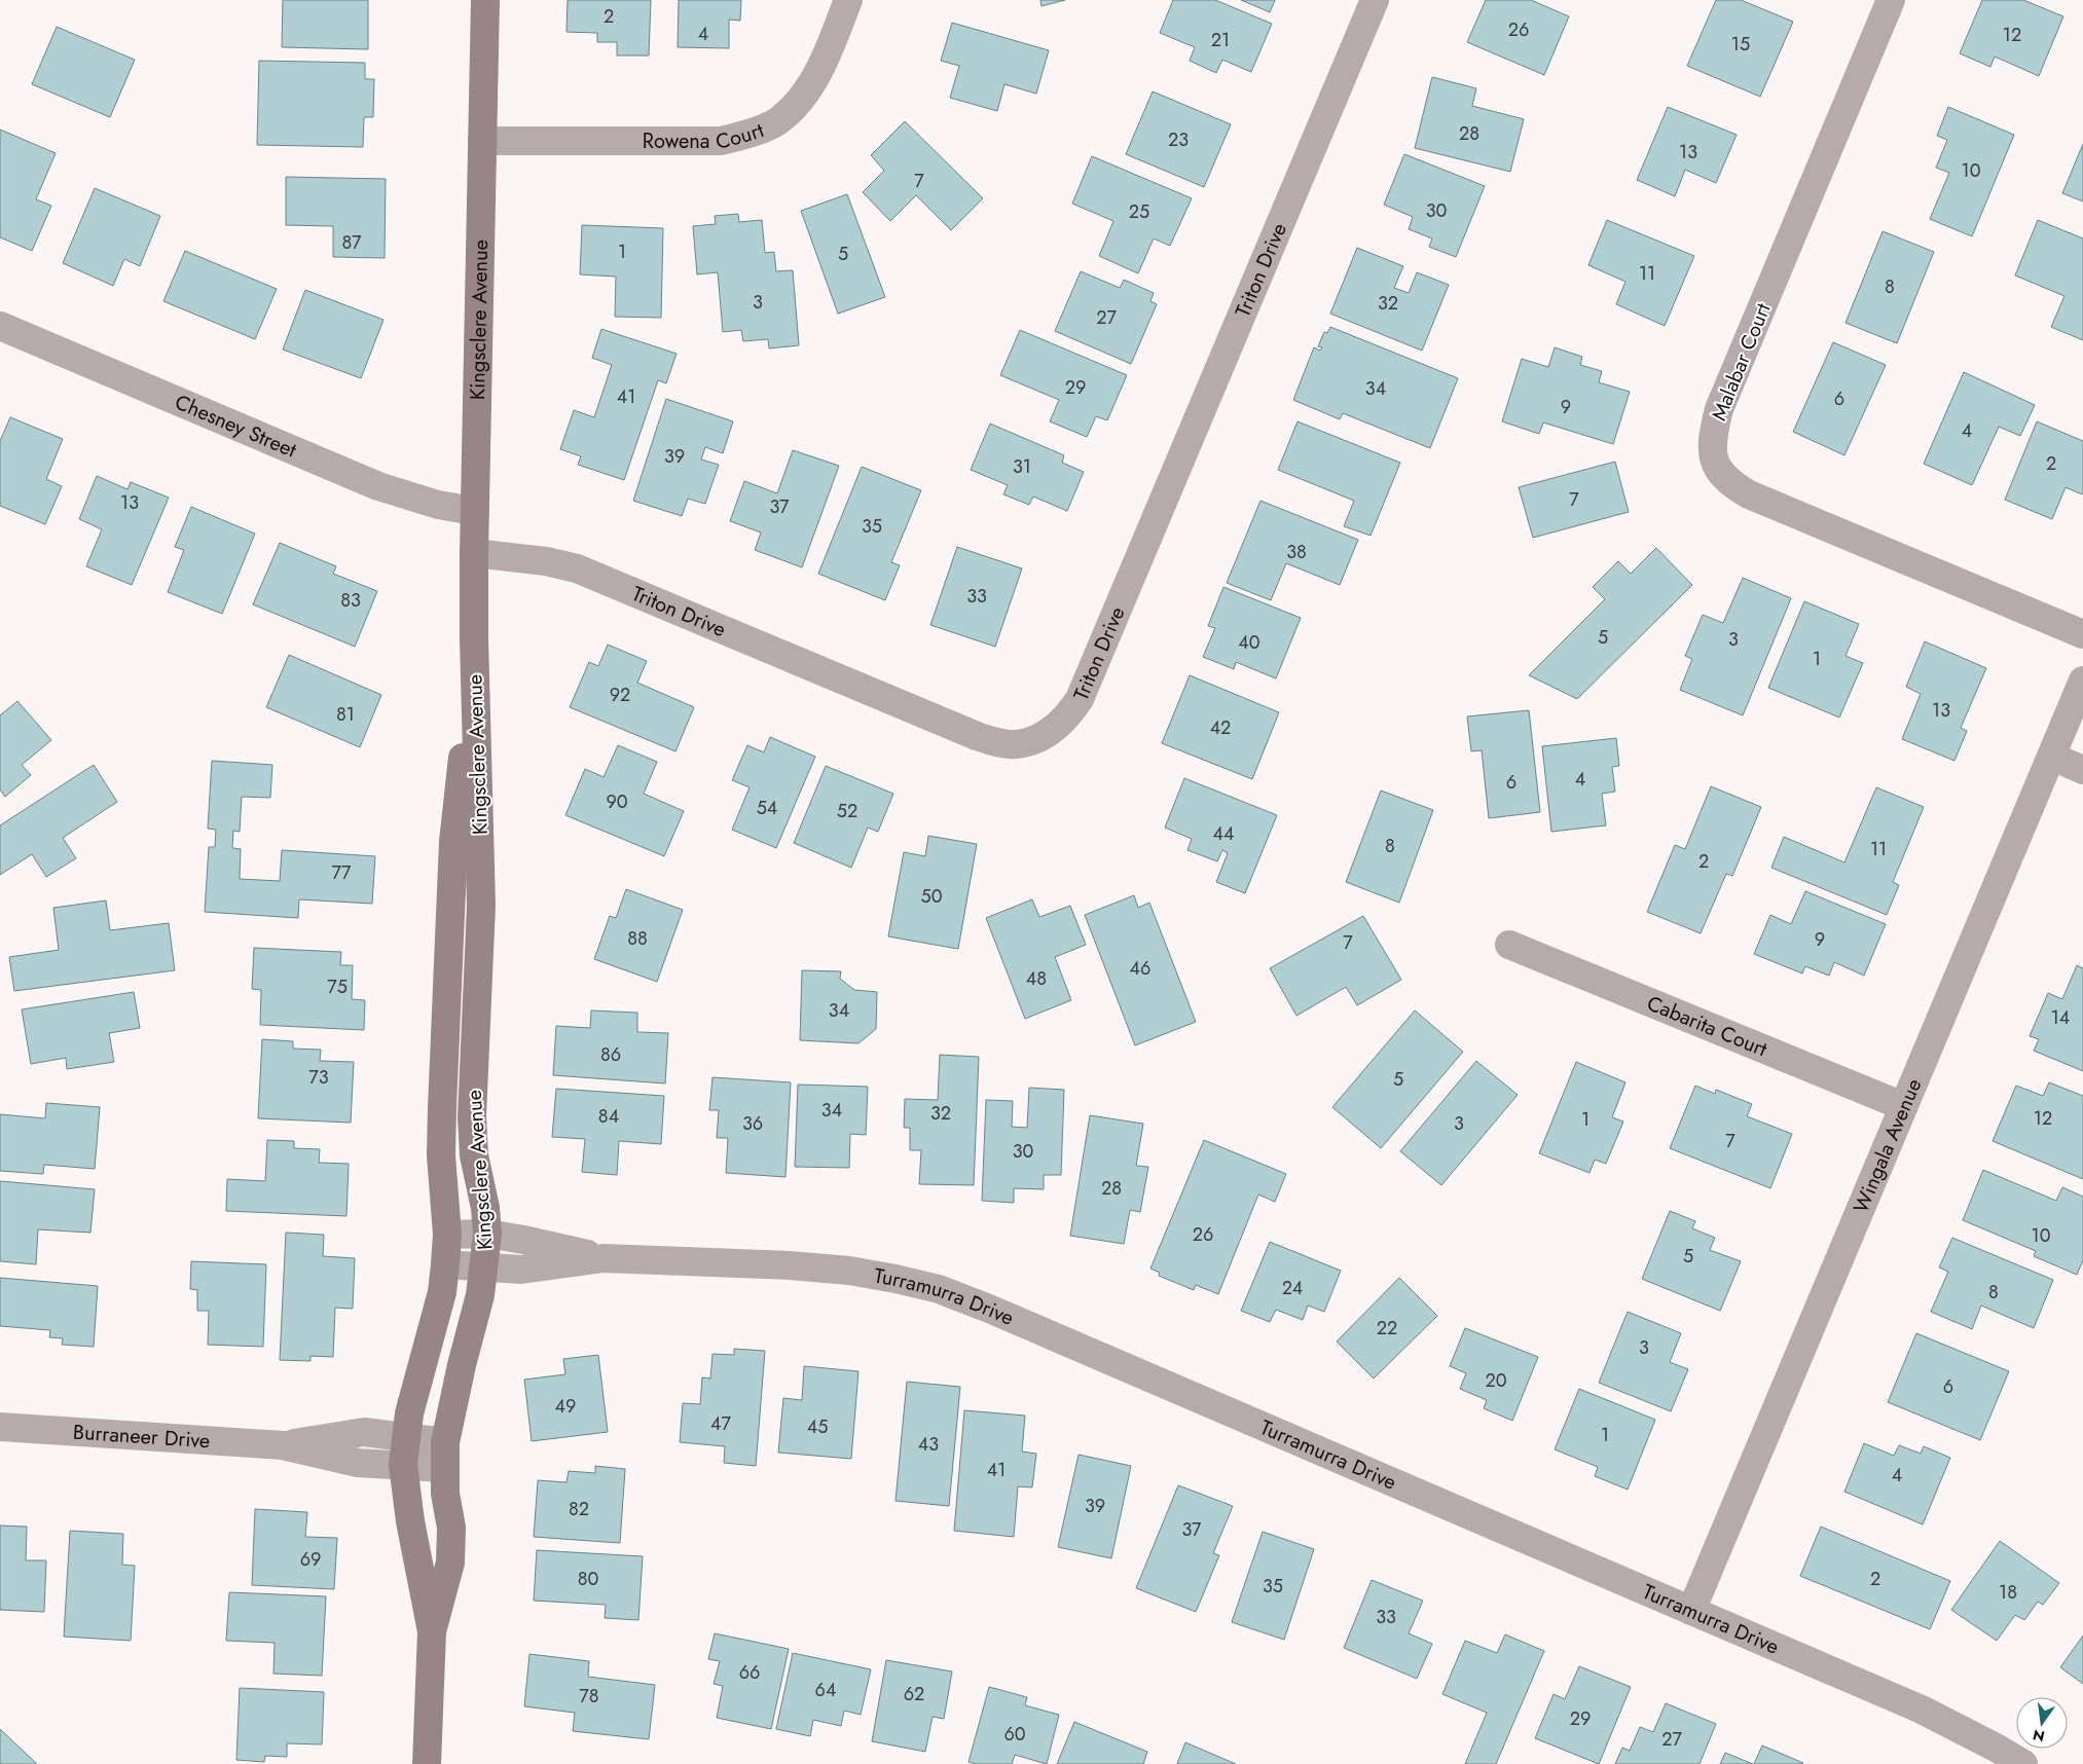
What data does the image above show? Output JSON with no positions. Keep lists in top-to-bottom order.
{
  "streets": {
    "main road": ["Kingsclere Avenue"],
    "street": [
      "Rowena Court",
      "Triton Drive",
      "Malabar Court",
      "Chesney Street",
      "Cabarita Court",
      "Wingala Avenue",
      "Turramurra Drive",
      "Burraneer Drive"
    ]
  },
  "crossings": [
    ["Rowena Court", "Kingsclere Avenue"],
    ["Triton Drive", "Kingsclere Avenue"],
    ["Kingsclere Avenue", "Chesney Street"],
    ["Kingsclere Avenue", "Turramurra Drive"],
    ["Kingsclere Avenue", "Burraneer Drive"],
    ["Cabarita Court", "Wingala Avenue"],
    ["Wingala Avenue", "Turramurra Drive"]
  ],
  "house_numbers": [
    "2",
    "26",
    "4",
    "12",
    "21",
    "15",
    "28",
    "23",
    "13",
    "10",
    "7",
    "30",
    "25",
    "87",
    "1",
    "5",
    "11",
    "8",
    "3",
    "32",
    "27",
    "29",
    "34",
    "41",
    "6",
    "9",
    "4",
    "39",
    "2",
    "31",
    "7",
    "13",
    "37",
    "35",
    "38",
    "33",
    "83",
    "5",
    "3",
    "40",
    "1",
    "92",
    "13",
    "81",
    "42",
    "4",
    "6",
    "90",
    "54",
    "52",
    "44",
    "8",
    "11",
    "2",
    "77",
    "50",
    "88",
    "9",
    "7",
    "46",
    "48",
    "75",
    "34",
    "14",
    "86",
    "73",
    "5",
    "34",
    "32",
    "84",
    "12",
    "1",
    "36",
    "3",
    "7",
    "30",
    "28",
    "26",
    "10",
    "5",
    "24",
    "8",
    "22",
    "3",
    "20",
    "6",
    "49",
    "47",
    "45",
    "1",
    "43",
    "41",
    "4",
    "39",
    "82",
    "37",
    "69",
    "80",
    "2",
    "35",
    "18",
    "33",
    "66",
    "64",
    "62",
    "78",
    "29",
    "60",
    "27"
  ],
  "north": "bottom"
}
